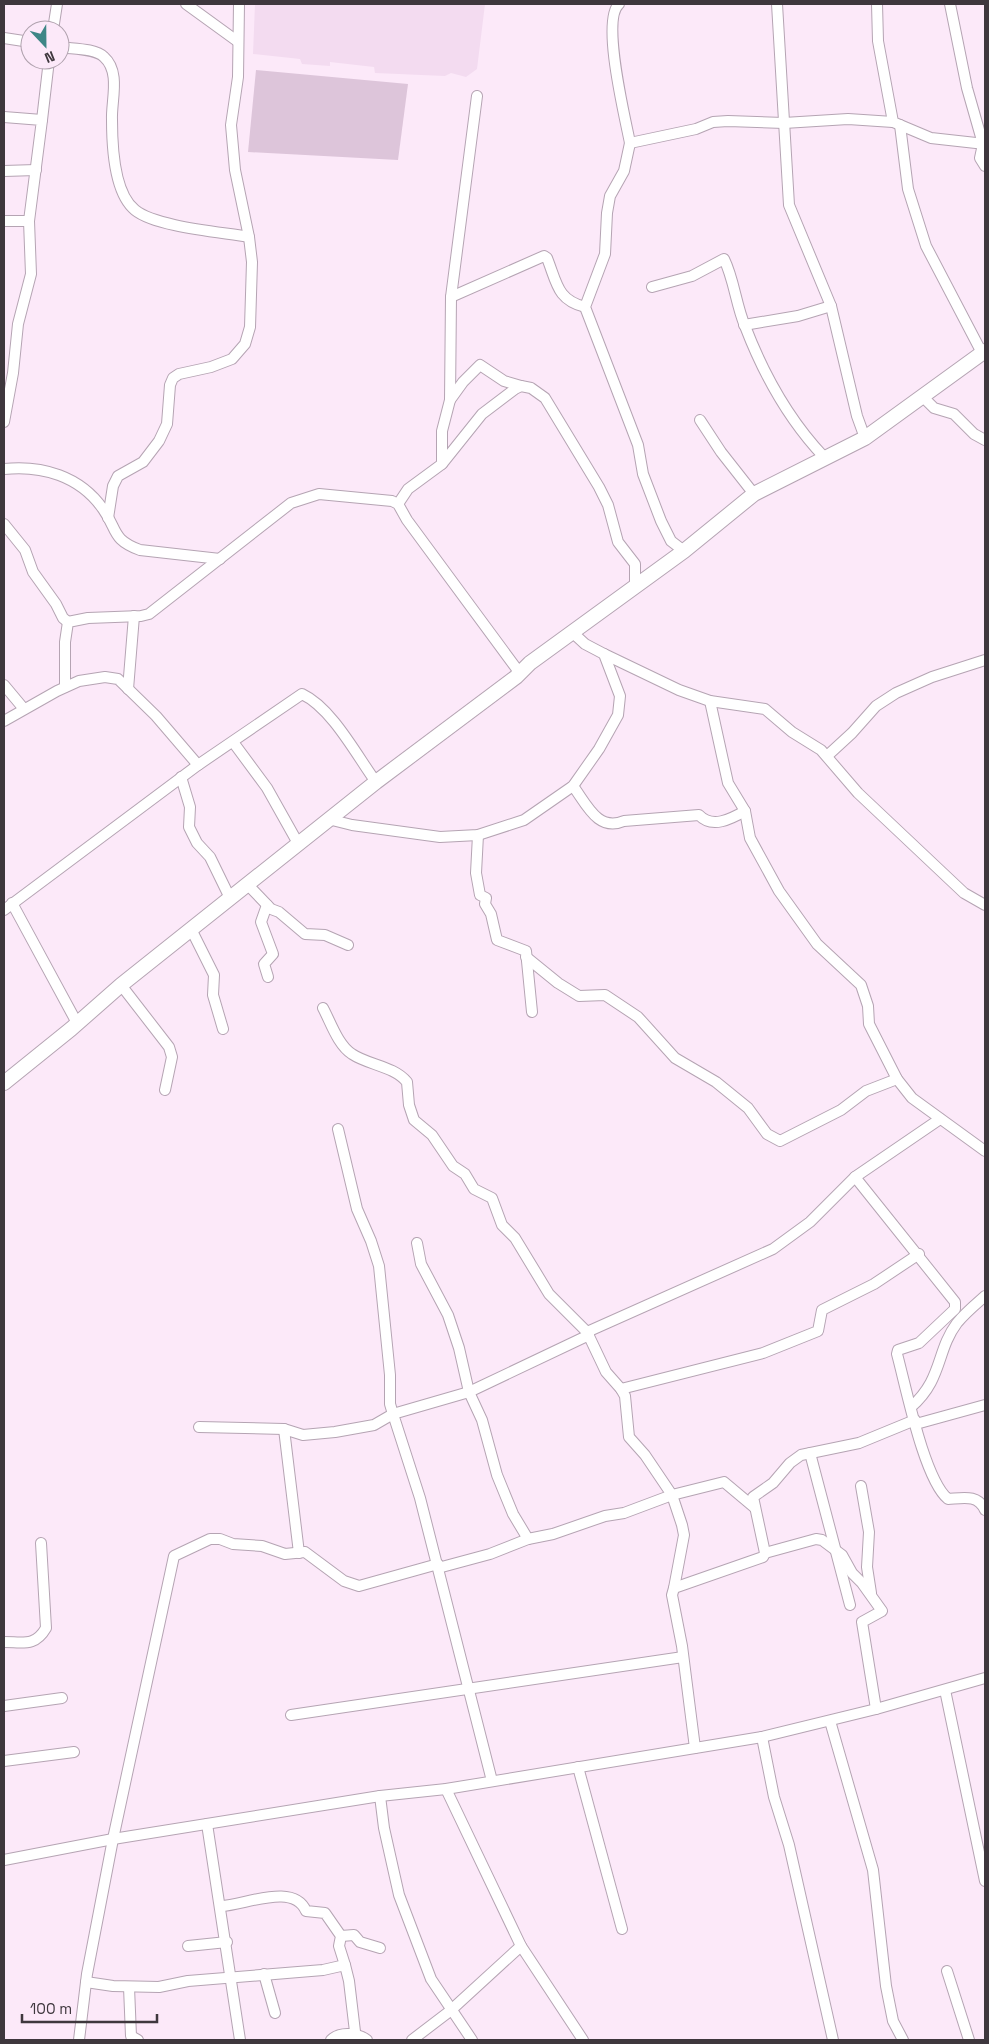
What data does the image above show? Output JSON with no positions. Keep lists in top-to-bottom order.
{
  "scale_bar": "100 m",
  "north": "bottom"
}
